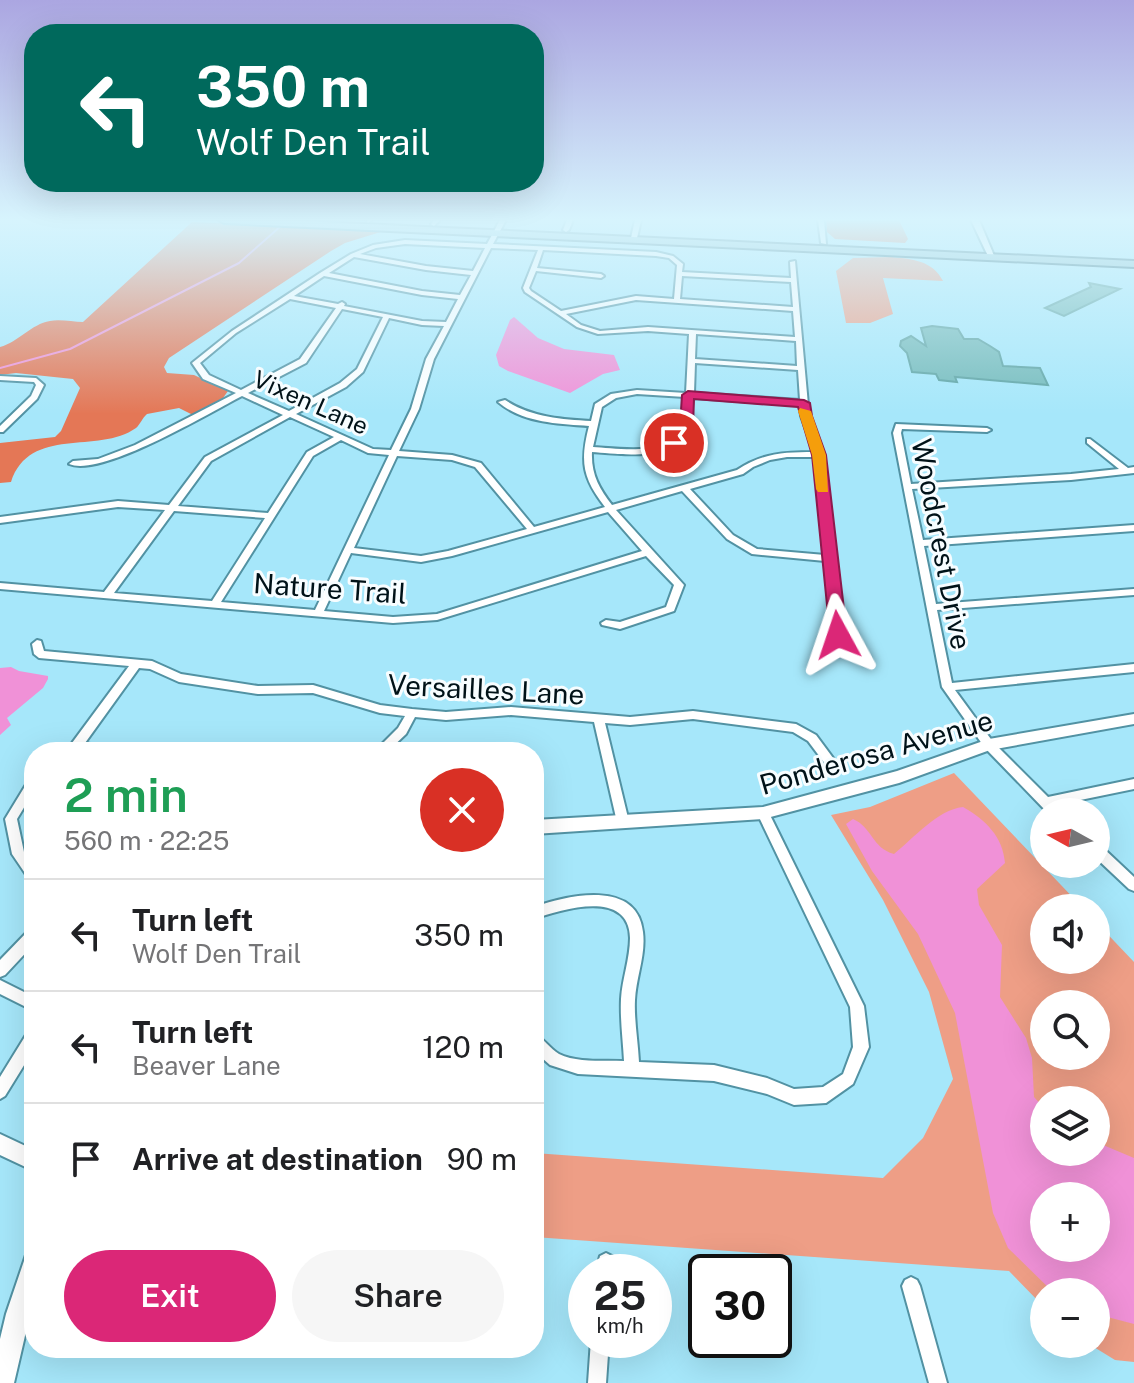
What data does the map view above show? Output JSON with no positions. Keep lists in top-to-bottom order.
{
  "streets": {
    "street": [
      "Vixen Lane",
      "Woodcrest Drive",
      "Nature Trail",
      "Versailles Lane",
      "Ponderosa Avenue"
    ]
  },
  "crossings": [
    ["Woodcrest Drive", "Ponderosa Avenue"],
    ["Versailles Lane", "Ponderosa Avenue"]
  ],
  "north": "left",
  "page": {
    "turn": ["350 m", "Wolf Den Trail"],
    "heading": ["2 min", "560 m · 22:25"],
    "map_buttons": ["+", "−"],
    "list": [
      {
        "name": "Turn left",
        "note": "Wolf Den Trail",
        "value": "350 m"
      },
      {
        "name": "Turn left",
        "note": "Beaver Lane",
        "value": "120 m"
      },
      {
        "name": "Arrive at destination",
        "value": "90 m"
      }
    ],
    "buttons": ["Exit", "Share"],
    "speed": "25 km/h",
    "limit": "30"
  }
}
